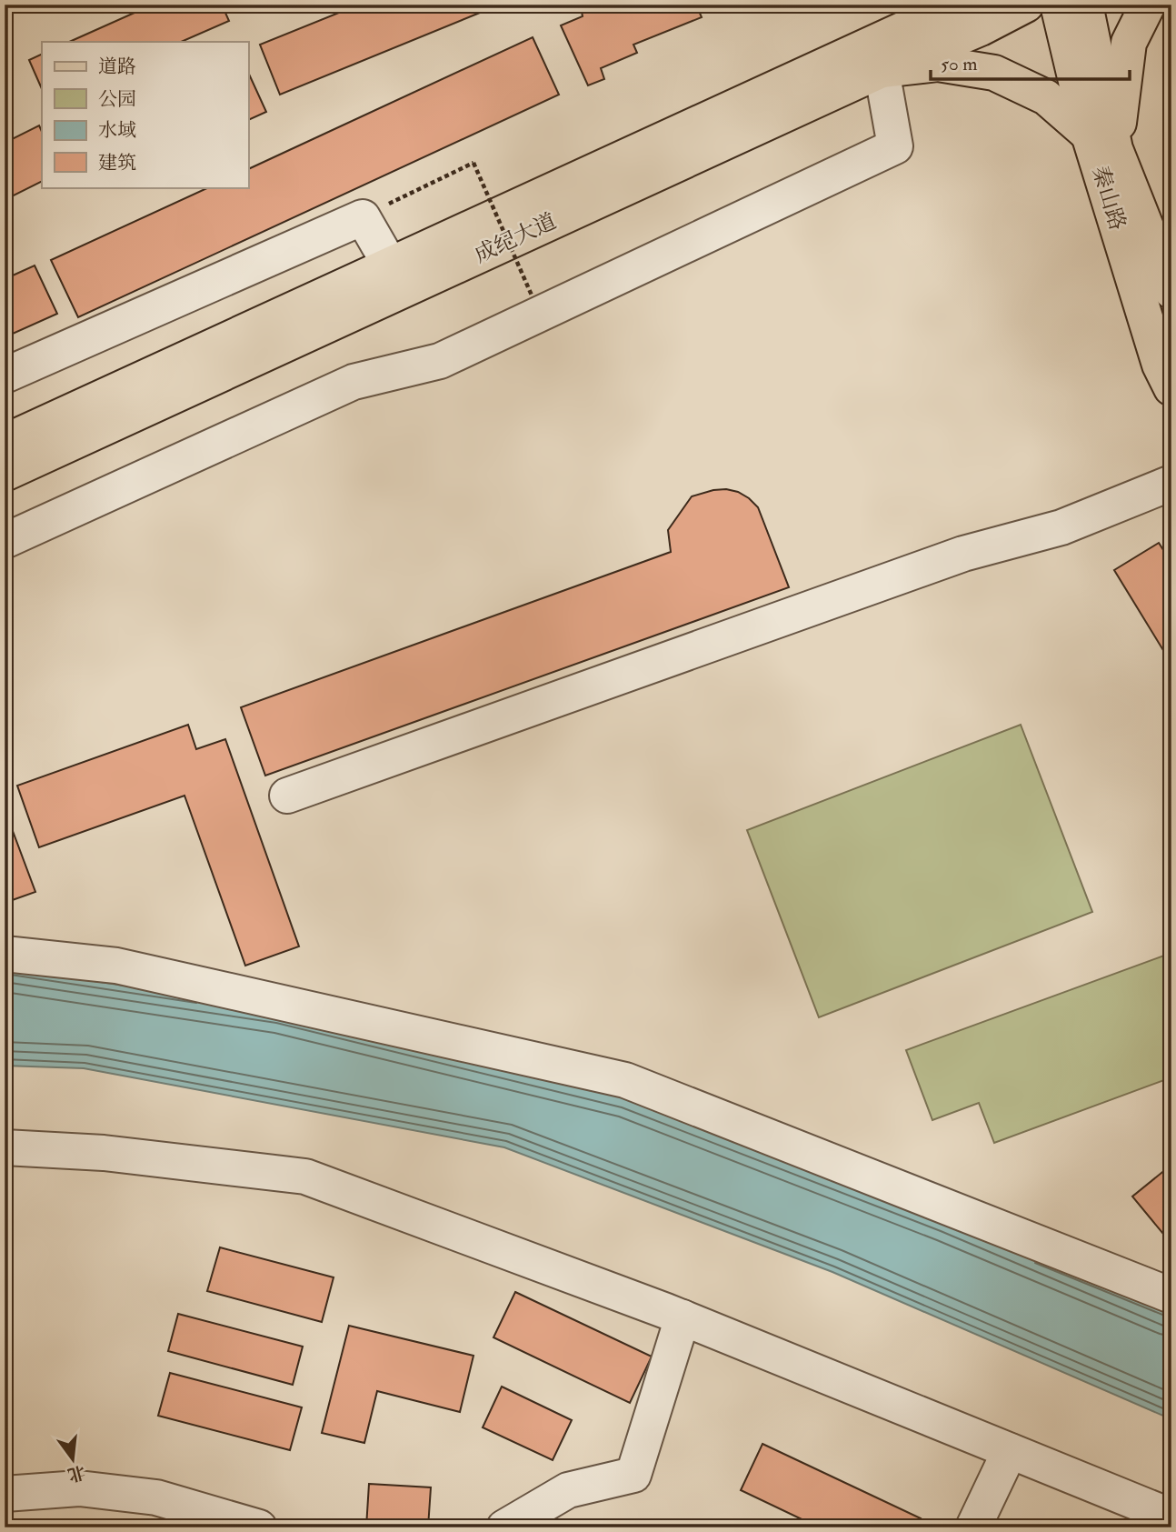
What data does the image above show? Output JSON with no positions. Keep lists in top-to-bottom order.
{
  "streets": {
    "main road": ["秦山路", "成纪大道"]
  },
  "legend": [
    "道路",
    "公园",
    "水域",
    "建筑"
  ],
  "scale_bar": "50 m",
  "north": "bottom"
}
